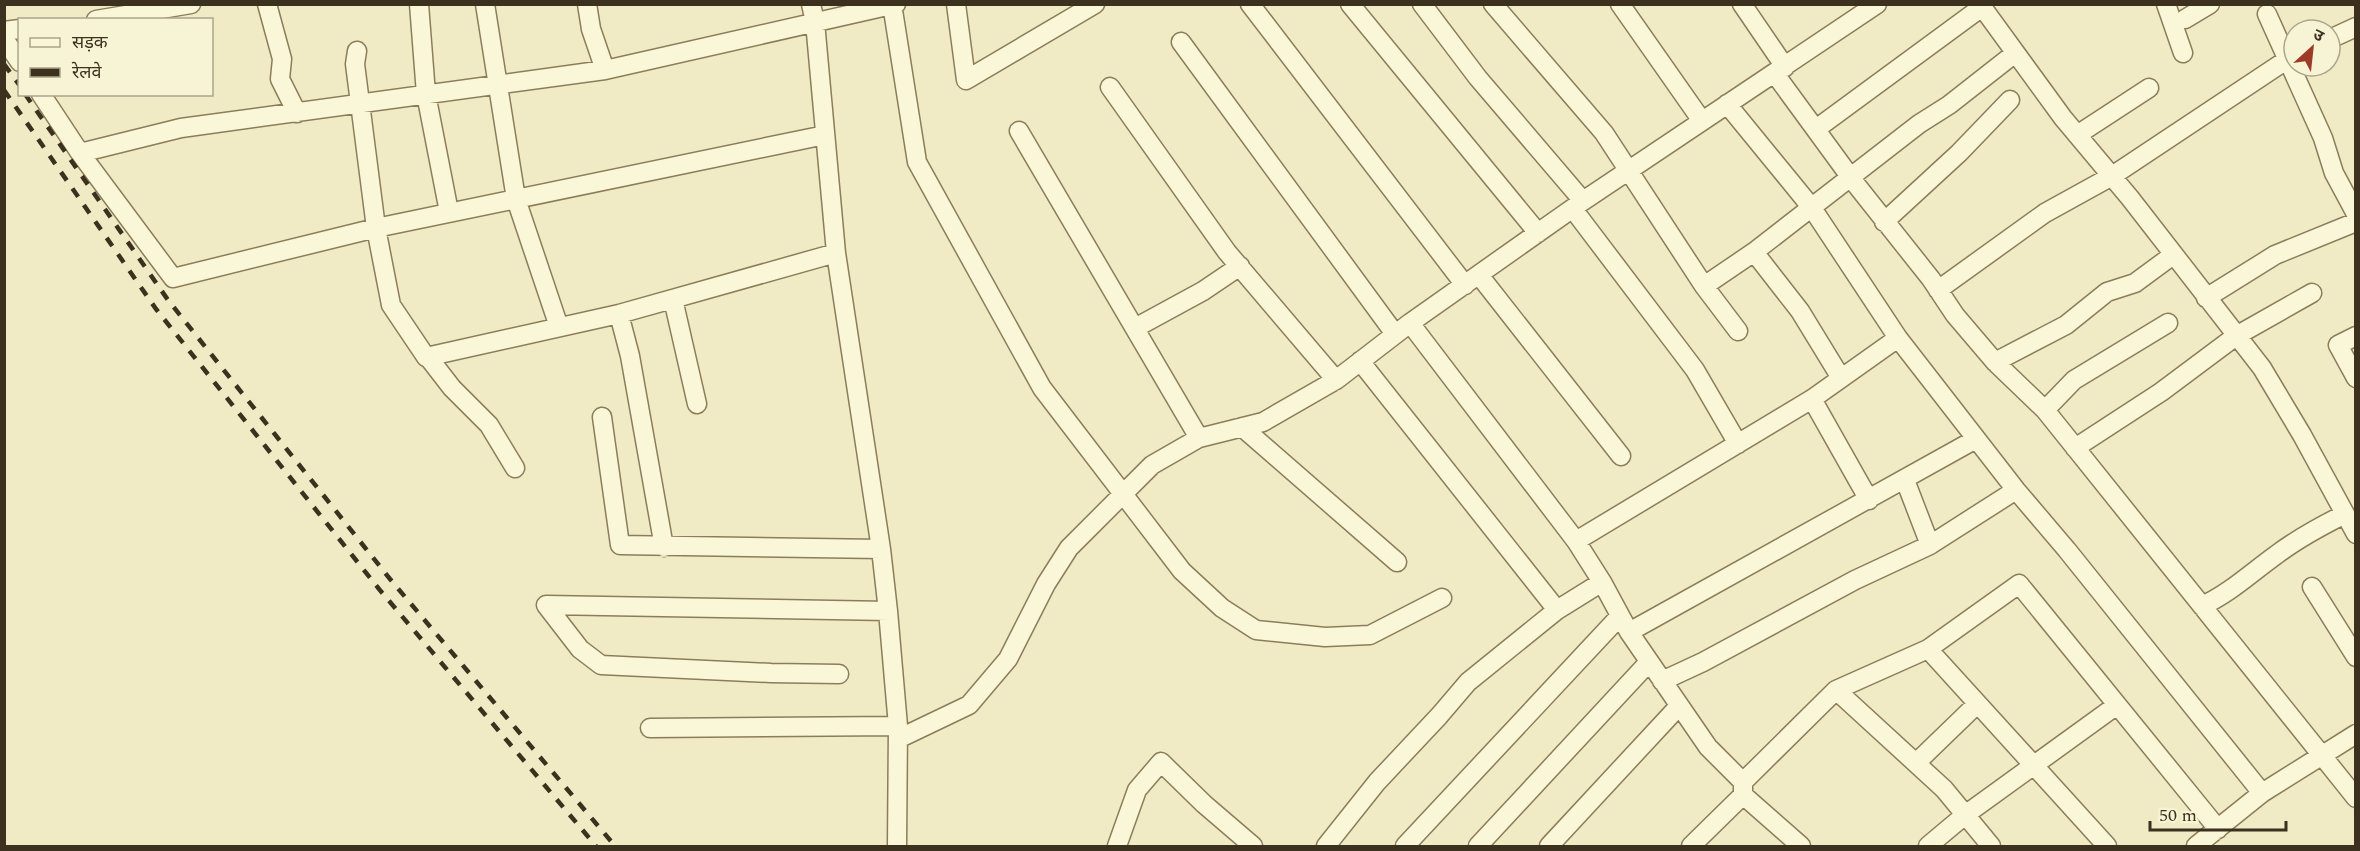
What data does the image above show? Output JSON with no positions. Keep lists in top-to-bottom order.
{
  "legend": ["सड़क", "रेलवे"],
  "scale_bar": "50 m",
  "north": "top right"
}
